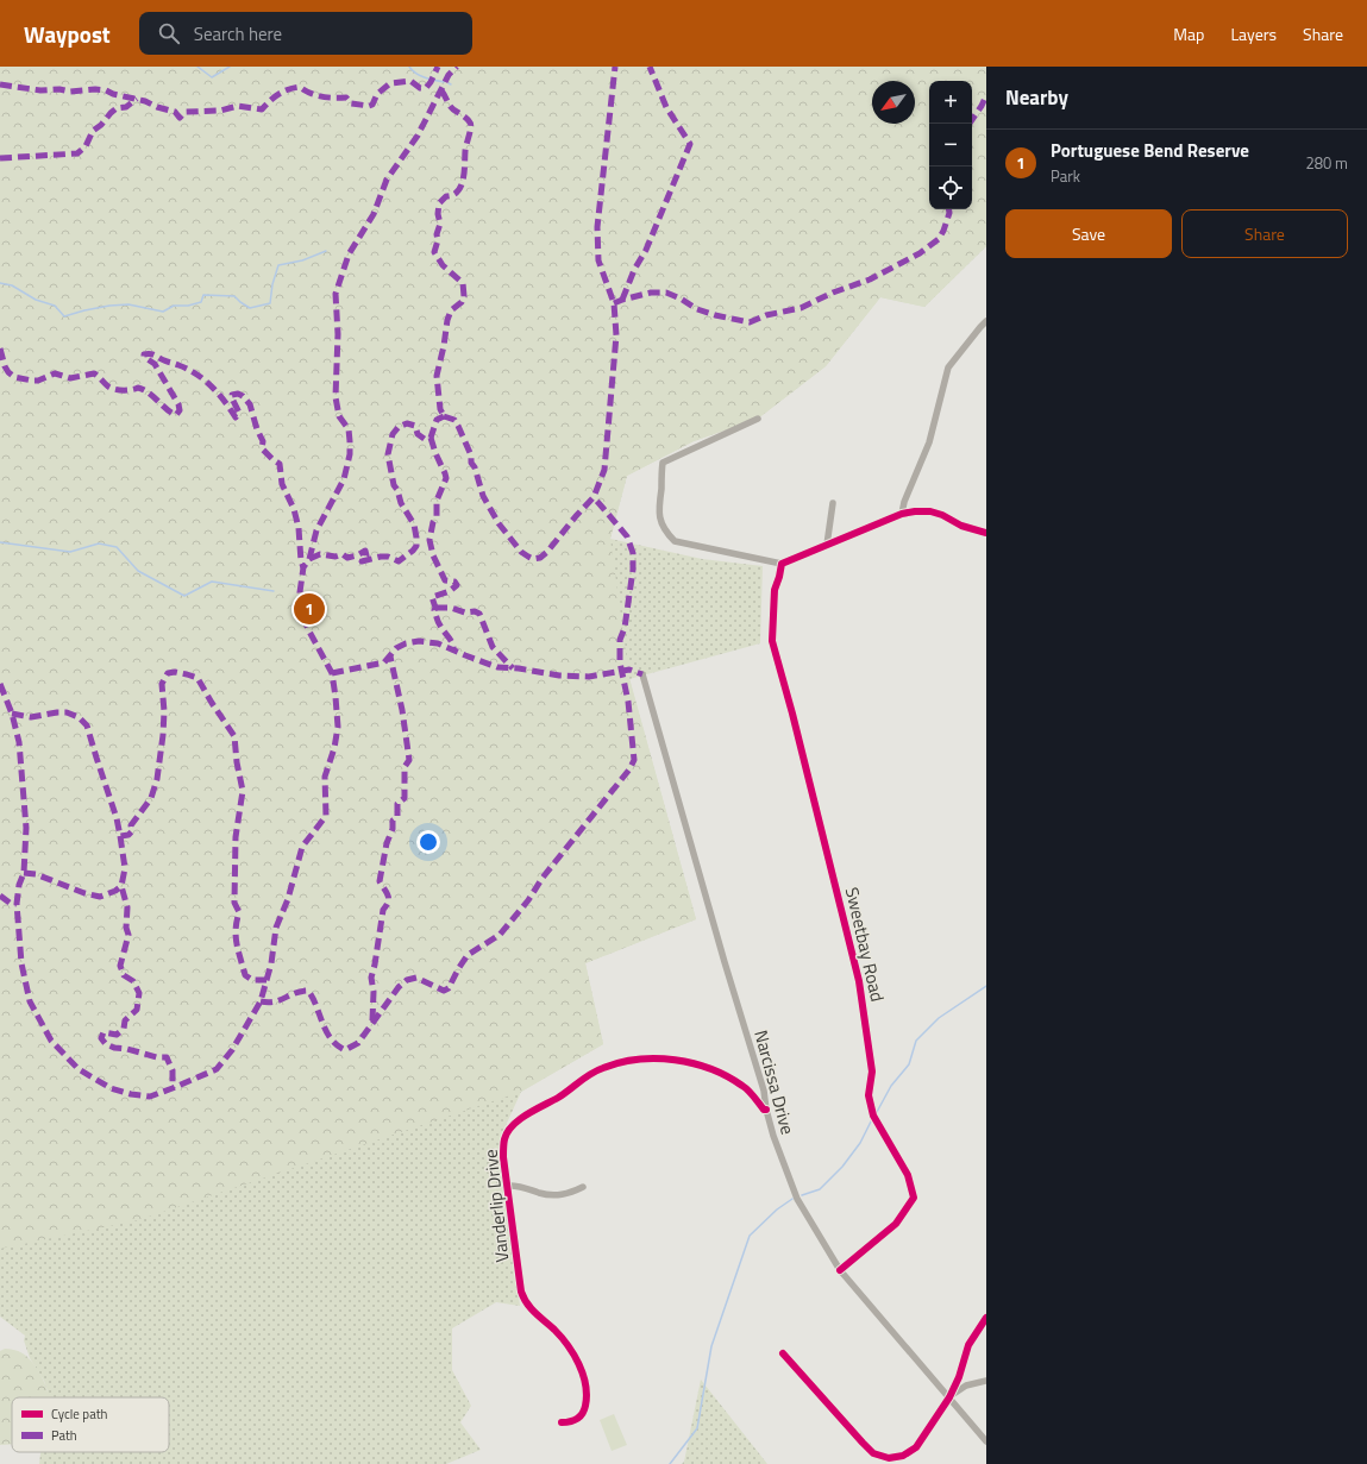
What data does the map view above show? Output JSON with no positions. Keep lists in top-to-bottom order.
{
  "streets": {
    "street": ["Sweetbay Road", "Narcissa Drive", "Vanderlip Drive"]
  },
  "crossings": [
    ["Sweetbay Road", "Narcissa Drive"],
    ["Narcissa Drive", "Vanderlip Drive"]
  ],
  "legend": ["Cycle path", "Path"],
  "north": "bottom left",
  "page": {
    "header": "Waypost",
    "search": "Search here",
    "nav": ["Map", "Layers", "Share"],
    "heading": "Nearby",
    "map_buttons": ["+", "−"],
    "list": [
      {
        "mark": "1",
        "name": "Portuguese Bend Reserve",
        "note": "Park",
        "value": "280 m"
      }
    ],
    "buttons": ["Save", "Share"],
    "pins": "1"
  }
}
